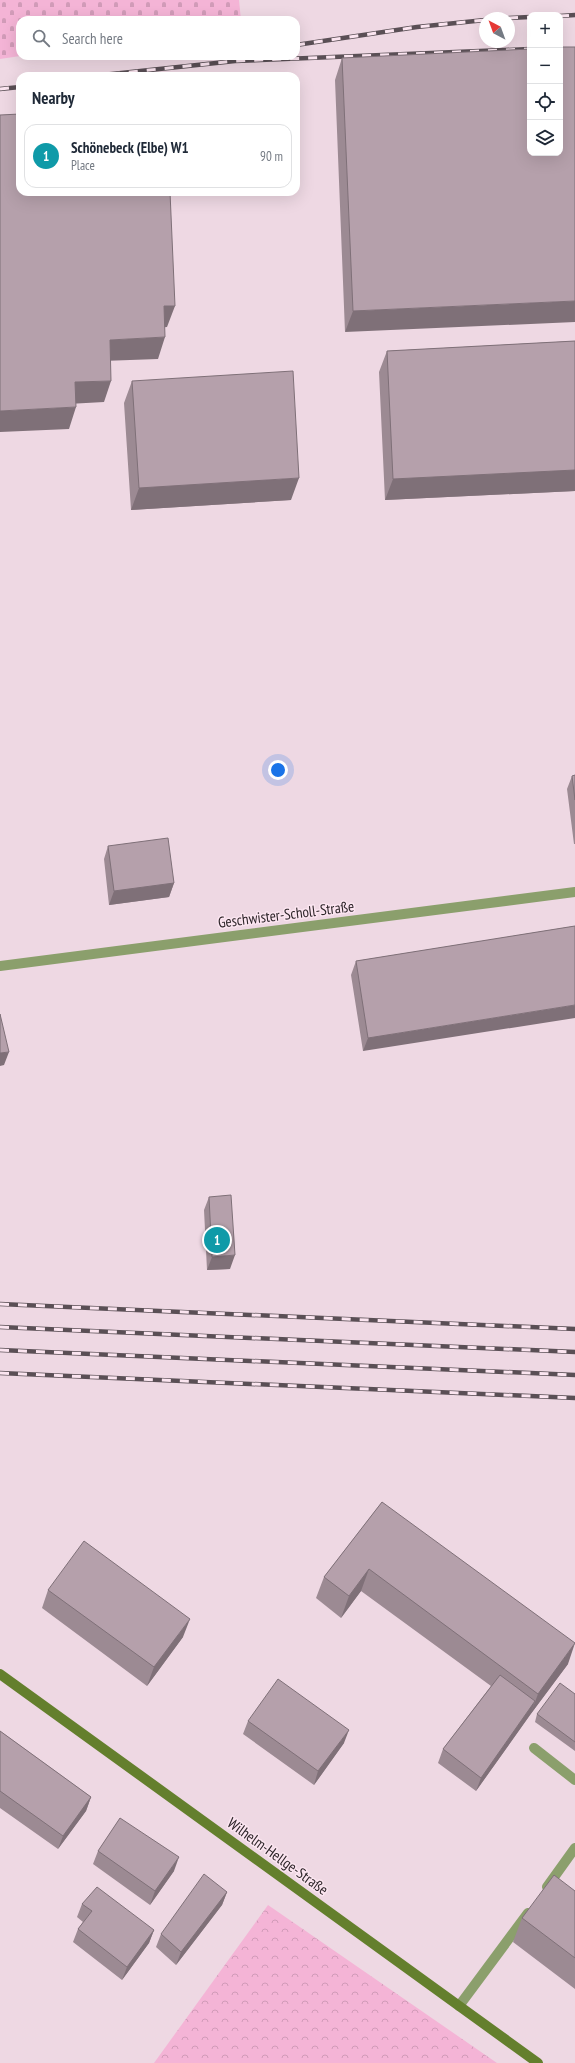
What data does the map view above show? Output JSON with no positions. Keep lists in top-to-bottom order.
{
  "streets": {
    "main road": ["Wilhelm-Hellge-Straße"],
    "street": ["Geschwister-Scholl-Straße"]
  },
  "north": "top left",
  "page": {
    "map_buttons": ["+", "−"],
    "search": "Search here",
    "heading": "Nearby",
    "list": [
      {
        "mark": "1",
        "name": "Schönebeck (Elbe) W1",
        "note": "Place",
        "value": "90 m"
      }
    ],
    "pins": "1"
  }
}
